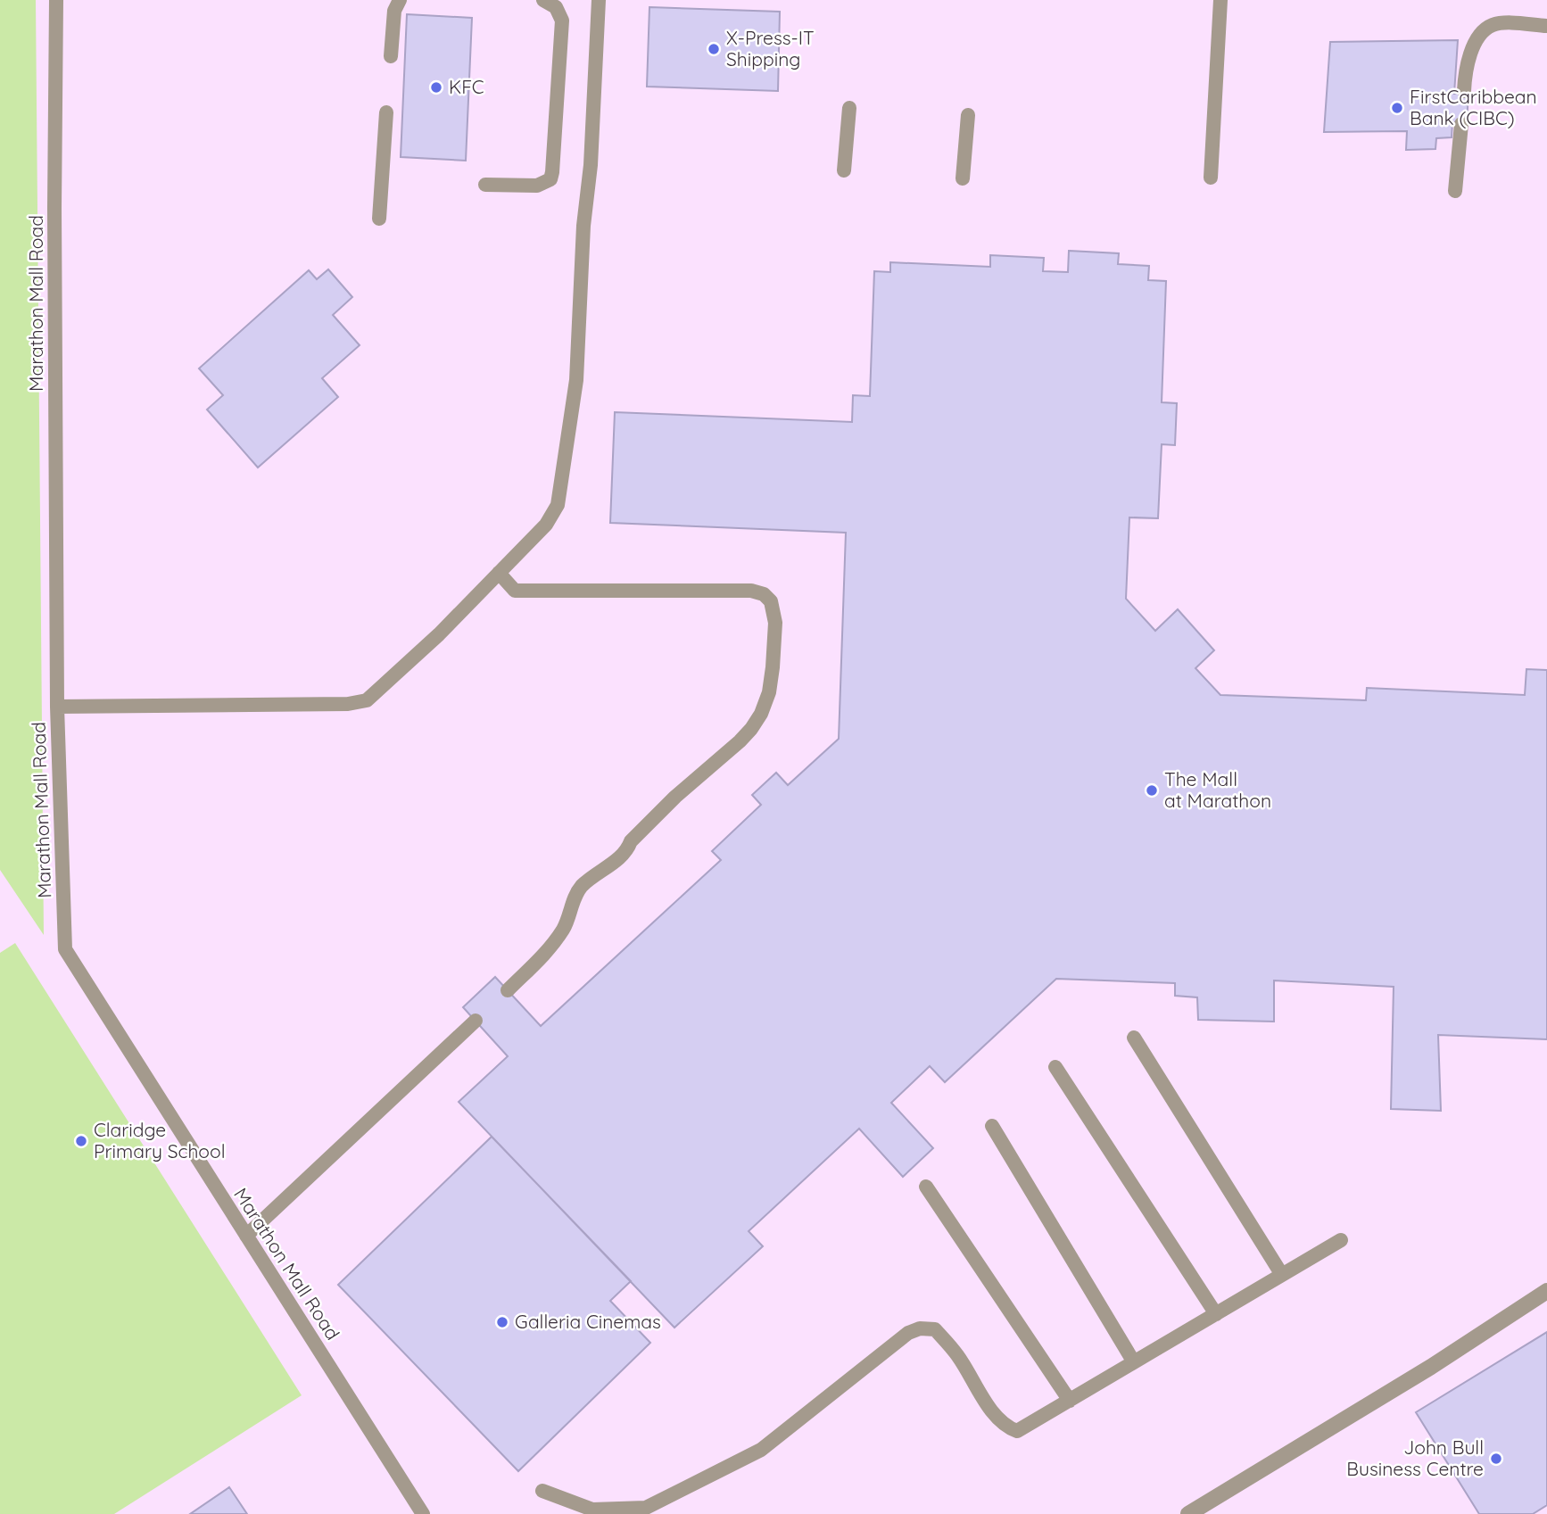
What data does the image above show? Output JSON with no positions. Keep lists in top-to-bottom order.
{
  "streets": {
    "lane": ["Marathon Mall Road"]
  },
  "places": [
    "X-Press-IT Shipping",
    "KFC",
    "FirstCaribbean Bank (CIBC)",
    "The Mall at Marathon",
    "Claridge Primary School",
    "Galleria Cinemas",
    "John Bull Business Centre"
  ]
}
